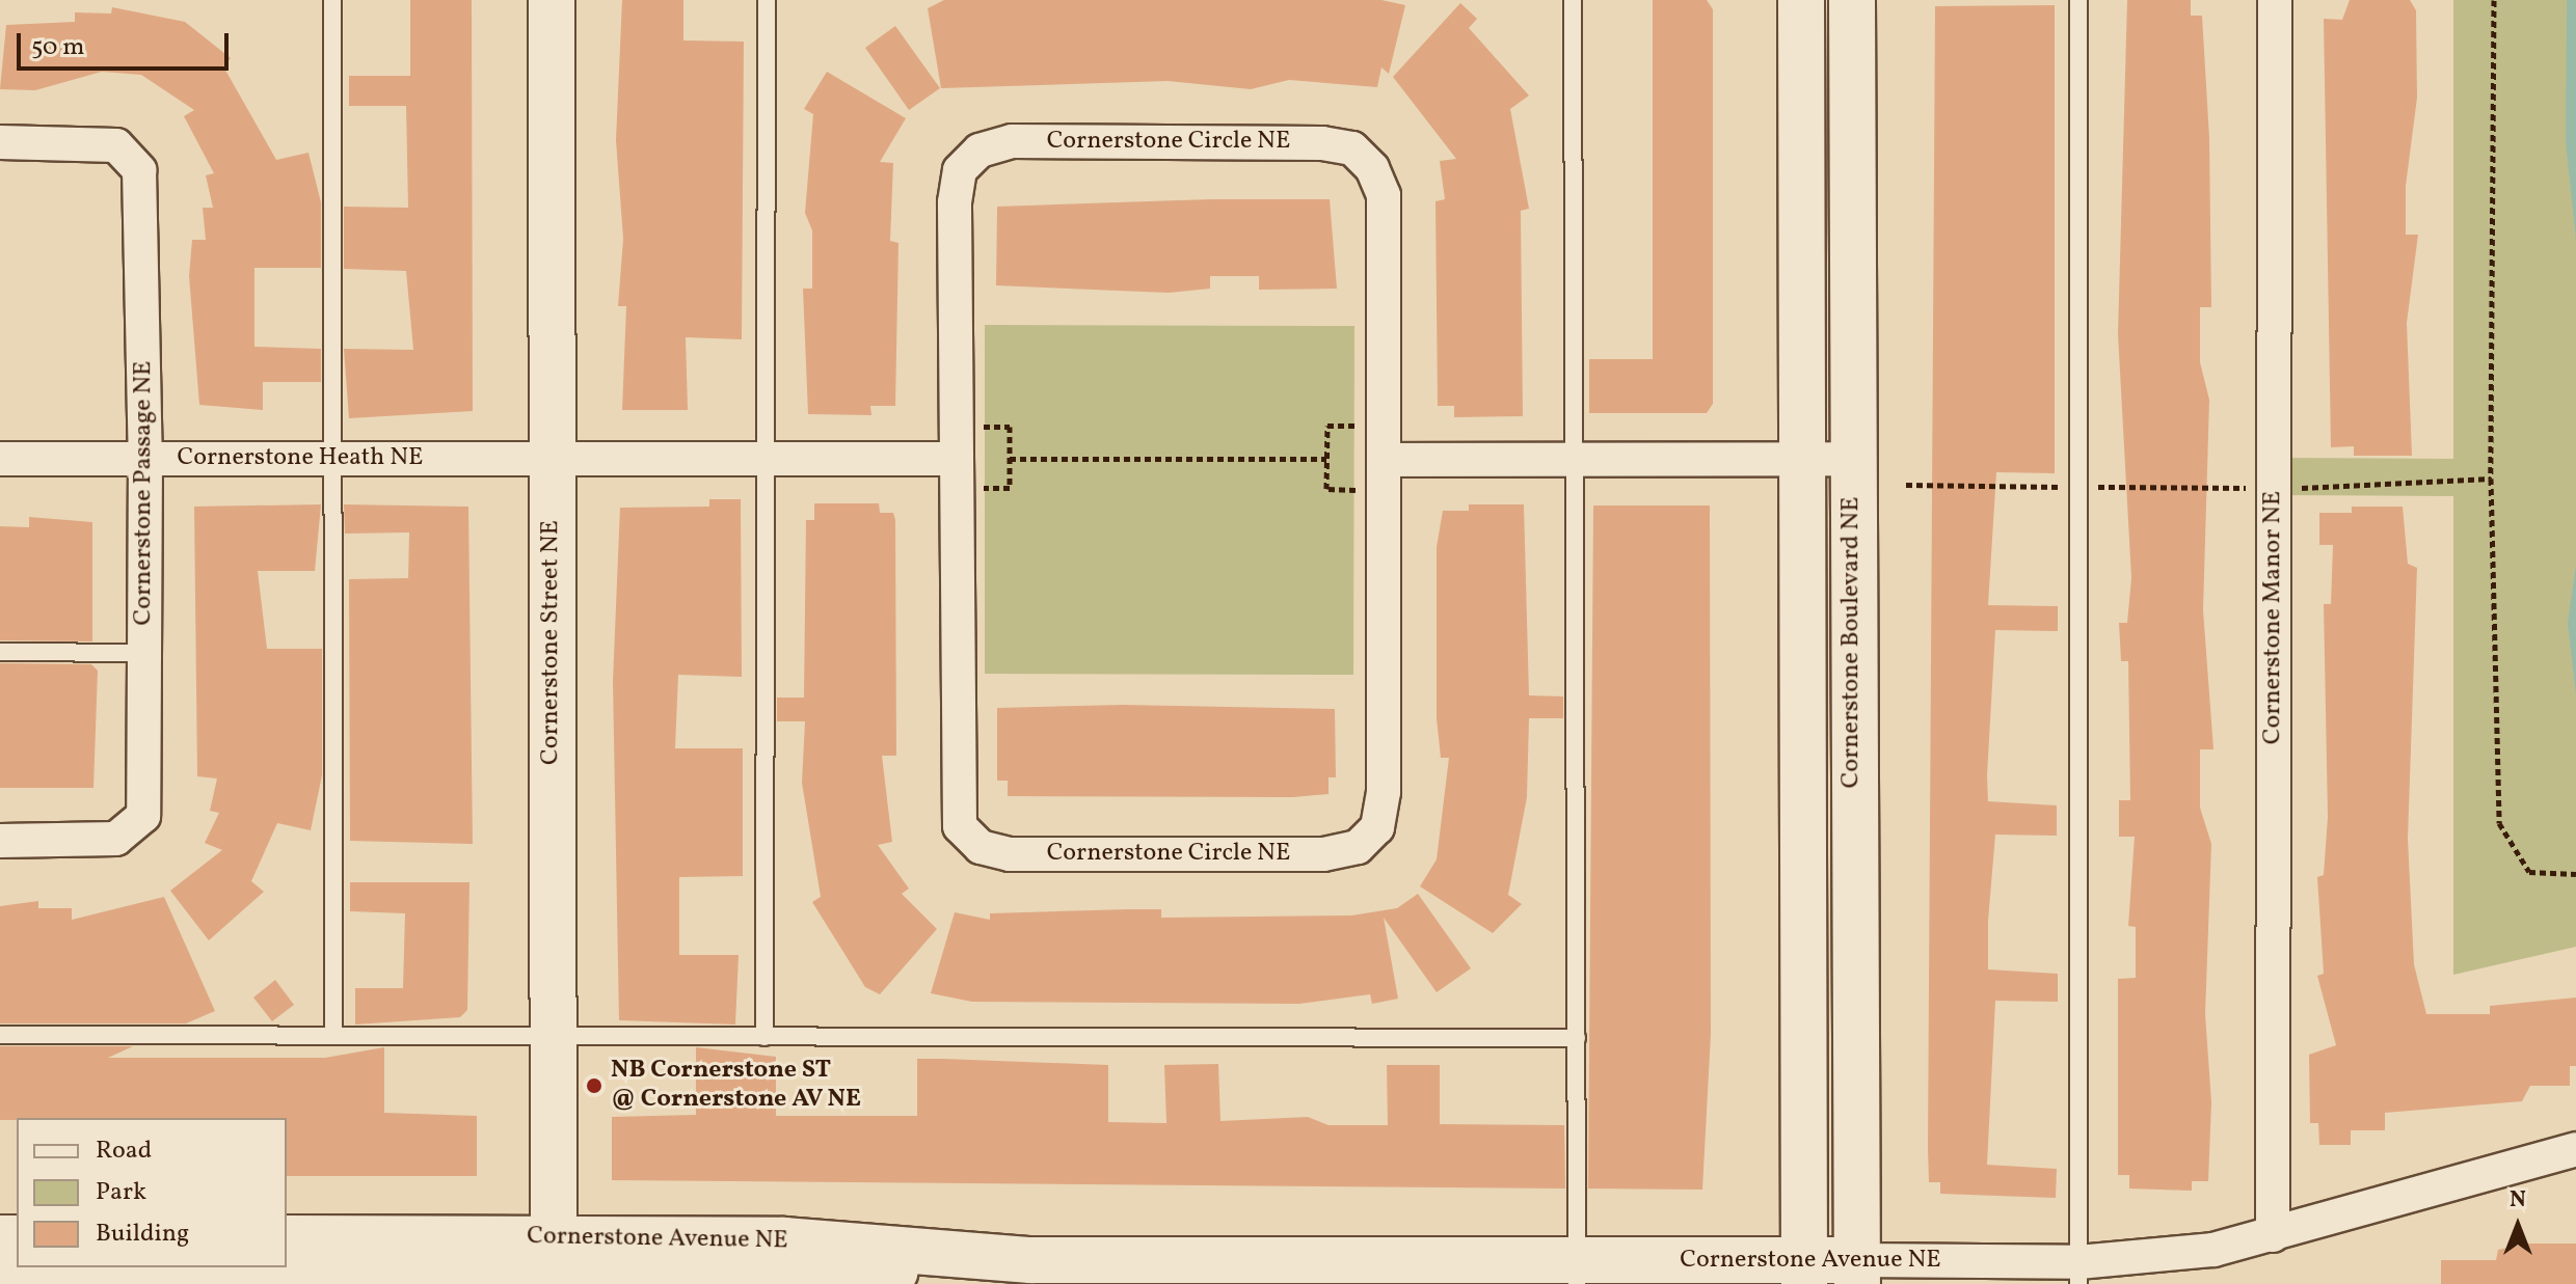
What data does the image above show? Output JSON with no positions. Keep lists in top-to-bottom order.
{
  "streets": {
    "street": [
      "Cornerstone Circle NE",
      "Cornerstone Heath NE",
      "Cornerstone Passage NE",
      "Cornerstone Manor NE",
      "Cornerstone Street NE",
      "Cornerstone Boulevard NE",
      "Cornerstone Avenue NE"
    ]
  },
  "crossings": [
    ["Cornerstone Heath NE", "Cornerstone Passage NE"],
    ["Cornerstone Heath NE", "Cornerstone Street NE"],
    ["Cornerstone Manor NE", "Cornerstone Avenue NE"],
    ["Cornerstone Street NE", "Cornerstone Avenue NE"],
    ["Cornerstone Boulevard NE", "Cornerstone Avenue NE"]
  ],
  "places": ["NB Cornerstone ST @ Cornerstone AV NE"],
  "legend": ["Road", "Park", "Building"],
  "scale_bar": "50 m",
  "north": "top"
}
